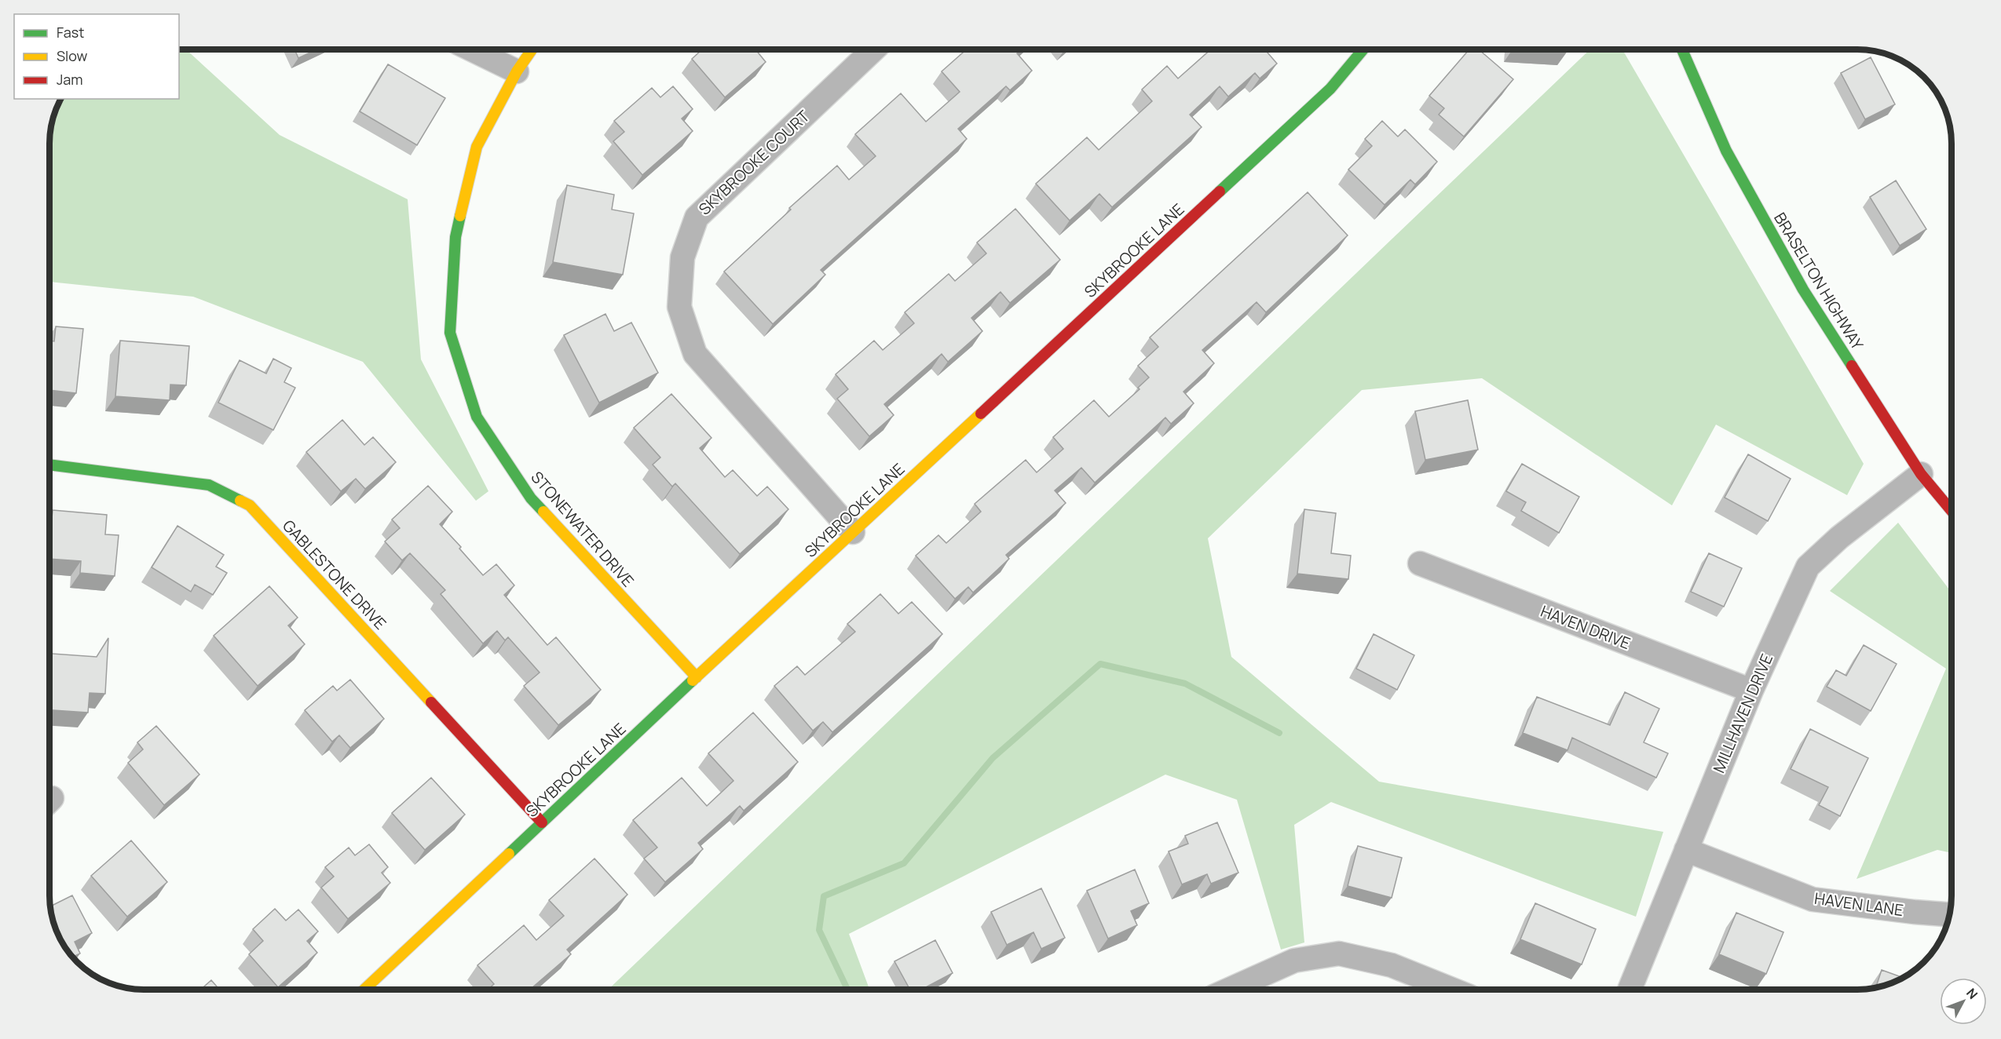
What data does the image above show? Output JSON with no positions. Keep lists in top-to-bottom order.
{
  "streets": {
    "street": [
      "SKYBROOKE COURT",
      "SKYBROOKE LANE",
      "BRASELTON HIGHWAY",
      "STONEWATER DRIVE",
      "GABLESTONE DRIVE",
      "HAVEN DRIVE",
      "MILLHAVEN DRIVE",
      "HAVEN LANE"
    ]
  },
  "crossings": [
    ["SKYBROOKE COURT", "SKYBROOKE LANE"],
    ["SKYBROOKE LANE", "STONEWATER DRIVE"],
    ["SKYBROOKE LANE", "GABLESTONE DRIVE"],
    ["BRASELTON HIGHWAY", "MILLHAVEN DRIVE"],
    ["HAVEN DRIVE", "MILLHAVEN DRIVE"],
    ["MILLHAVEN DRIVE", "HAVEN LANE"]
  ],
  "legend": ["Fast", "Slow", "Jam"],
  "north": "top right"
}
